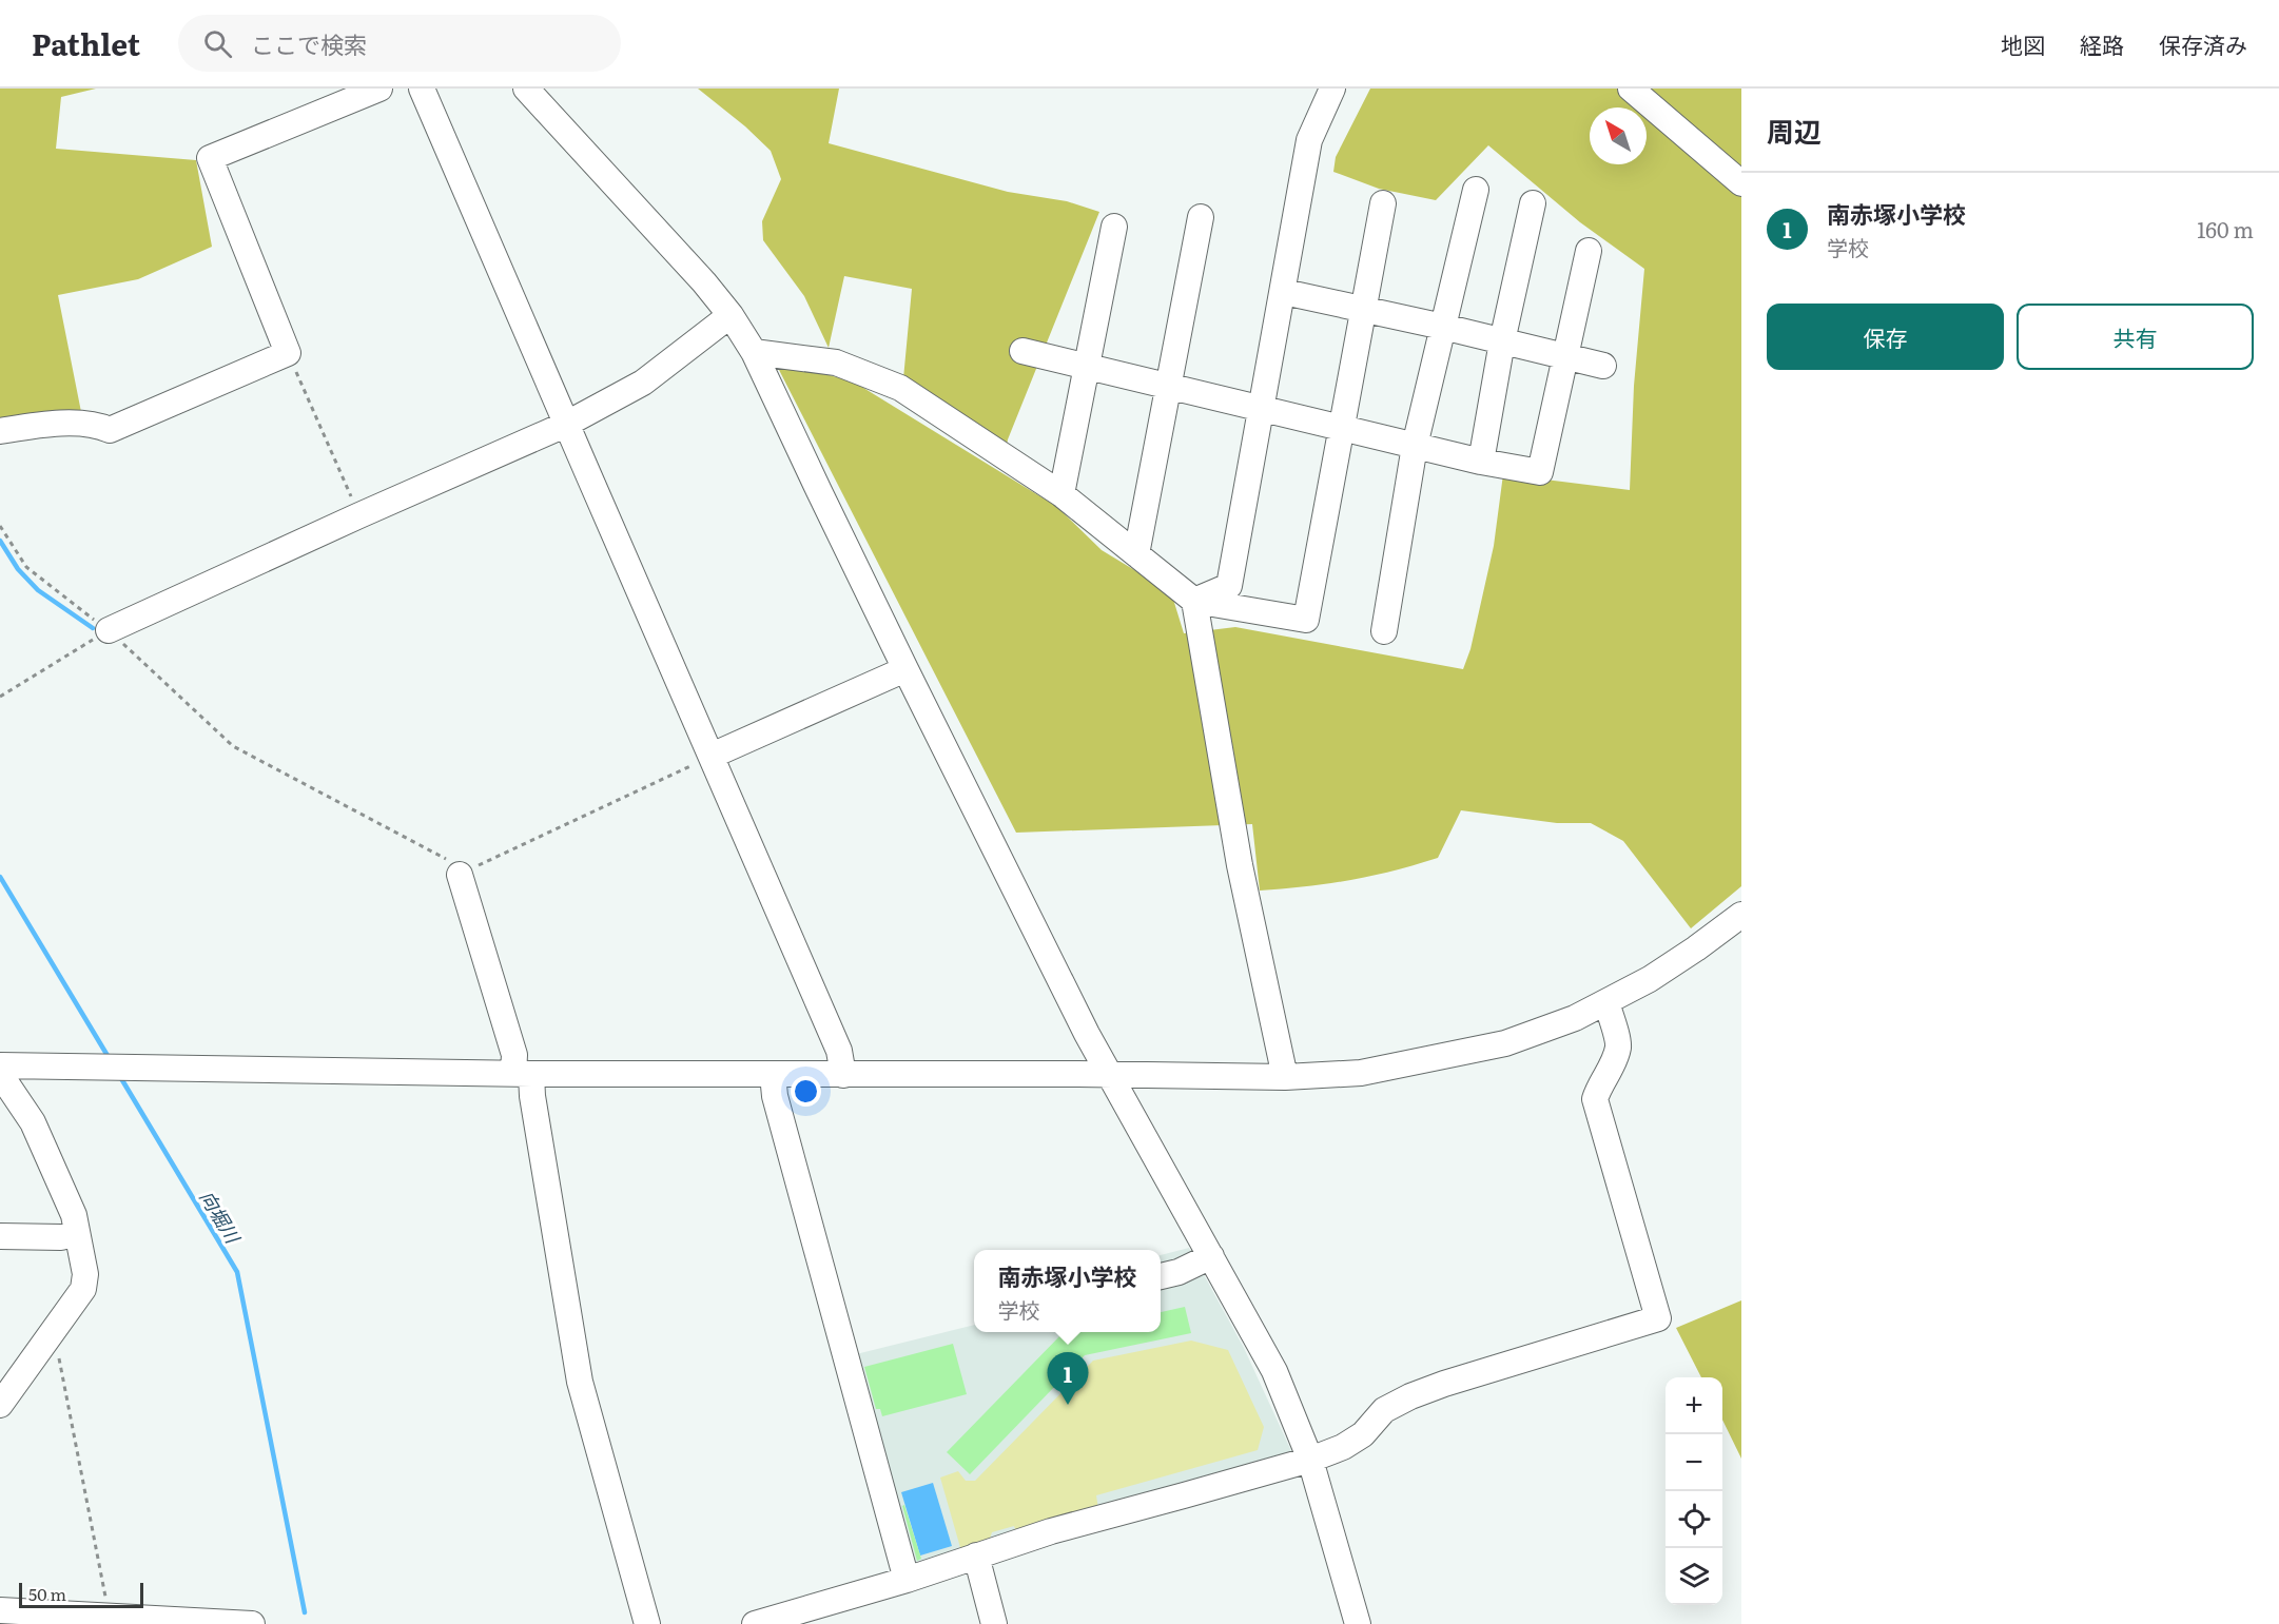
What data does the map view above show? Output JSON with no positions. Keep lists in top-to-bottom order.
{
  "water": ["向堀川"],
  "scale_bar": "50 m",
  "north": "top left",
  "page": {
    "header": "Pathlet",
    "search": "ここで検索",
    "nav": ["地図", "経路", "保存済み"],
    "heading": "周辺",
    "list": [
      {
        "mark": "1",
        "name": "南赤塚小学校",
        "note": "学校",
        "value": "160 m"
      }
    ],
    "buttons": ["保存", "共有"],
    "popup": ["南赤塚小学校", "学校"],
    "pins": "1",
    "map_buttons": ["+", "−"],
    "scale": "50 m"
  }
}
